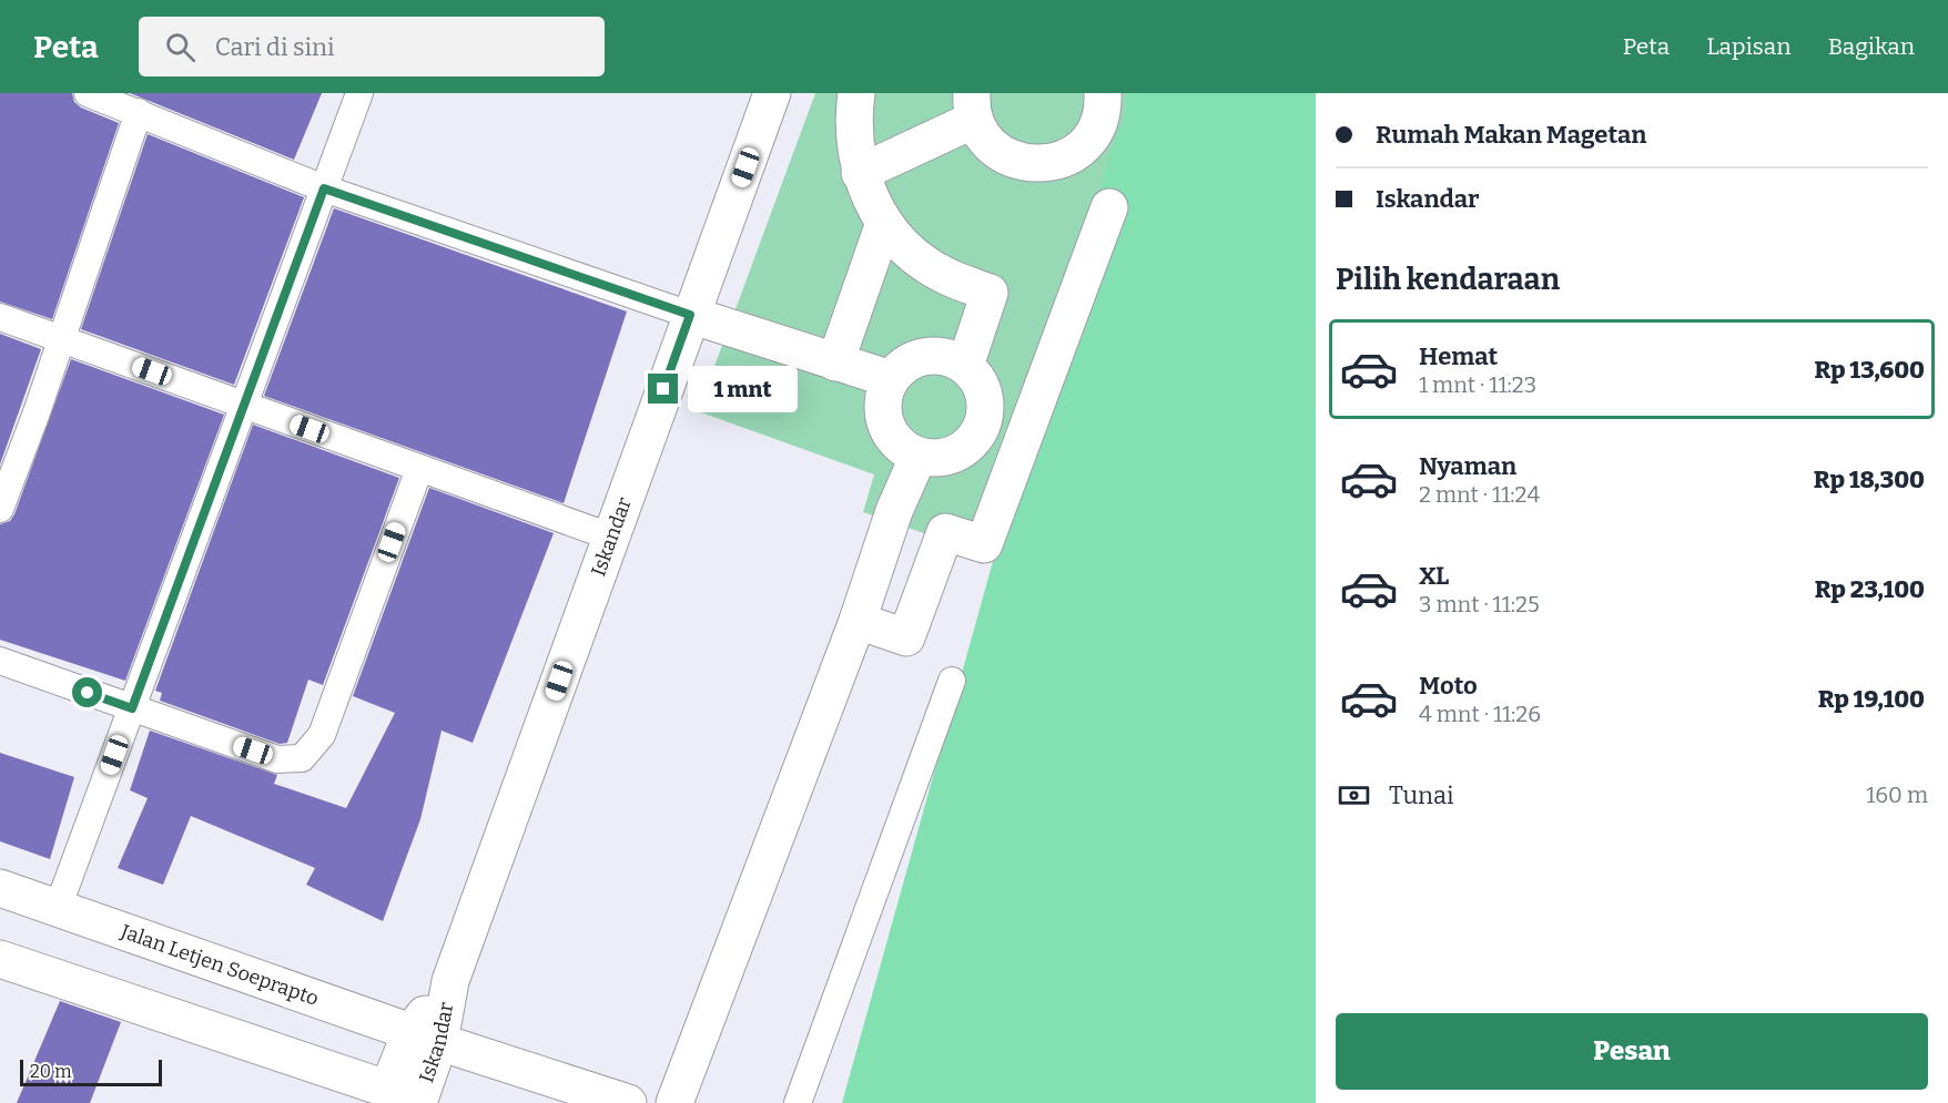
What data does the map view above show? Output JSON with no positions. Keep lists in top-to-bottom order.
{
  "streets": {
    "street": ["Iskandar", "Jalan Letjen Soeprapto"]
  },
  "crossings": [
    ["Iskandar", "Jalan Letjen Soeprapto"]
  ],
  "scale_bar": "20 m",
  "page": {
    "header": "Peta",
    "search": "Cari di sini",
    "nav": ["Peta", "Lapisan", "Bagikan"],
    "banner": ["Rumah Makan Magetan", "Iskandar"],
    "heading": "Pilih kendaraan",
    "list": [
      {
        "name": "Hemat",
        "note": "1 mnt · 11:23",
        "value": "Rp 13,600"
      },
      {
        "name": "Nyaman",
        "note": "2 mnt · 11:24",
        "value": "Rp 18,300"
      },
      {
        "name": "XL",
        "note": "3 mnt · 11:25",
        "value": "Rp 23,100"
      },
      {
        "name": "Moto",
        "note": "4 mnt · 11:26",
        "value": "Rp 19,100"
      }
    ],
    "bubble": "1 mnt",
    "pay": ["Tunai", "160 m"],
    "buttons": "Pesan",
    "scale": "20 m"
  }
}
